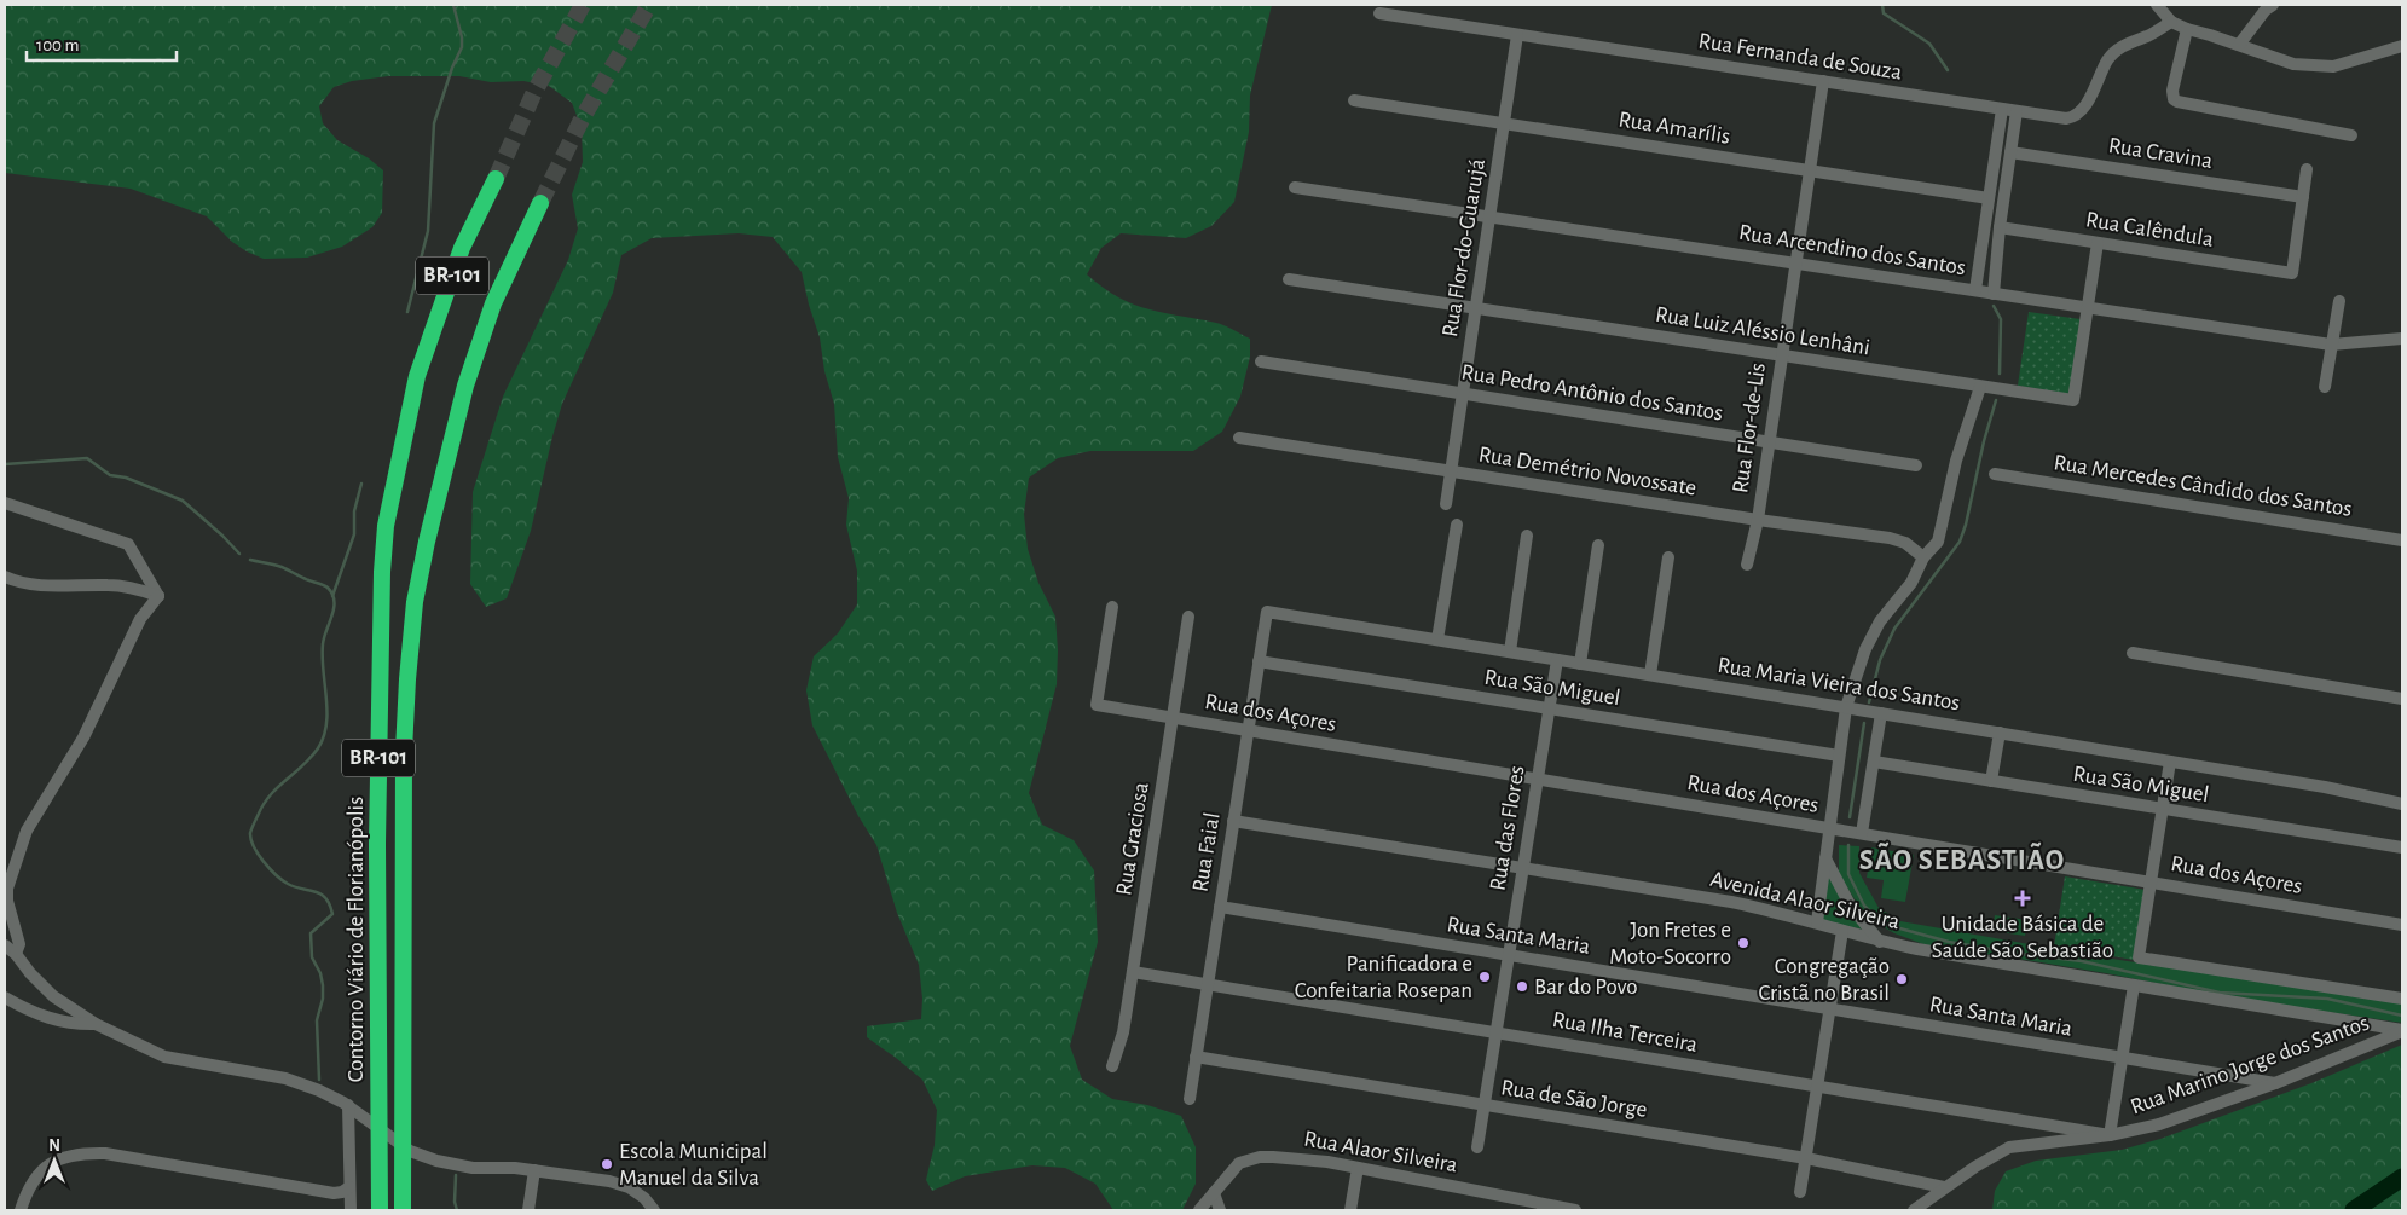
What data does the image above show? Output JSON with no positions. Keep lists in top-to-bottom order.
{
  "streets": {
    "highway": ["BR-101", "Contorno Viário de Florianópolis"],
    "street": [
      "Rua Fernanda de Souza",
      "Rua Amarílis",
      "Rua Cravina",
      "Rua Calêndula",
      "Rua Flor-do-Guarujá",
      "Rua Arcendino dos Santos",
      "Rua Luiz Aléssio Lenhâni",
      "Rua Pedro Antônio dos Santos",
      "Rua Flor-de-Lis",
      "Rua Demétrio Novossate",
      "Rua Mercedes Cândido dos Santos",
      "Rua Maria Vieira dos Santos",
      "Rua São Miguel",
      "Rua dos Açores",
      "Rua das Flores",
      "Rua Graciosa",
      "Rua Faial",
      "Avenida Alaor Silveira",
      "Rua Santa Maria",
      "Rua Ilha Terceira",
      "Rua Marino Jorge dos Santos",
      "Rua de São Jorge",
      "Rua Alaor Silveira"
    ]
  },
  "crossings": [
    ["Rua Fernanda de Souza", "Rua Flor-do-Guarujá"],
    ["Rua Fernanda de Souza", "Rua Flor-de-Lis"],
    ["Rua Amarílis", "Rua Flor-do-Guarujá"],
    ["Rua Amarílis", "Rua Flor-de-Lis"],
    ["Rua Cravina", "Rua Calêndula"],
    ["Rua Calêndula", "Rua Luiz Aléssio Lenhâni"],
    ["Rua Flor-do-Guarujá", "Rua Arcendino dos Santos"],
    ["Rua Flor-do-Guarujá", "Rua Luiz Aléssio Lenhâni"],
    ["Rua Flor-do-Guarujá", "Rua Pedro Antônio dos Santos"],
    ["Rua Flor-do-Guarujá", "Rua Demétrio Novossate"],
    ["Rua Arcendino dos Santos", "Rua Luiz Aléssio Lenhâni"],
    ["Rua Arcendino dos Santos", "Rua Flor-de-Lis"],
    ["Rua Luiz Aléssio Lenhâni", "Rua Flor-de-Lis"],
    ["Rua Pedro Antônio dos Santos", "Rua Flor-de-Lis"],
    ["Rua Flor-de-Lis", "Rua Demétrio Novossate"],
    ["Rua Maria Vieira dos Santos", "Rua das Flores"],
    ["Rua Maria Vieira dos Santos", "Rua Faial"],
    ["Rua São Miguel", "Rua das Flores"],
    ["Rua São Miguel", "Rua Faial"],
    ["Rua dos Açores", "Rua das Flores"],
    ["Rua dos Açores", "Rua Graciosa"],
    ["Rua dos Açores", "Rua Faial"],
    ["Rua das Flores", "Avenida Alaor Silveira"],
    ["Rua das Flores", "Rua Santa Maria"],
    ["Rua das Flores", "Rua Ilha Terceira"],
    ["Rua das Flores", "Rua de São Jorge"],
    ["Rua Graciosa", "Rua Ilha Terceira"],
    ["Rua Faial", "Avenida Alaor Silveira"],
    ["Rua Faial", "Rua Santa Maria"],
    ["Rua Faial", "Rua Ilha Terceira"],
    ["Rua Faial", "Rua de São Jorge"],
    ["Avenida Alaor Silveira", "Rua Marino Jorge dos Santos"],
    ["Rua Santa Maria", "Rua Marino Jorge dos Santos"],
    ["Rua Ilha Terceira", "Rua Marino Jorge dos Santos"],
    ["Rua Marino Jorge dos Santos", "Rua de São Jorge"]
  ],
  "districts": ["SÃO SEBASTIÃO"],
  "places": {
    "health": ["Unidade Básica de Saúde São Sebastião"],
    "other": [
      "Jon Fretes e Moto-Socorro",
      "Panificadora e Confeitaria Rosepan",
      "Congregação Cristã no Brasil",
      "Bar do Povo",
      "Escola Municipal Manuel da Silva"
    ]
  },
  "scale_bar": "100 m",
  "north": "top"
}
